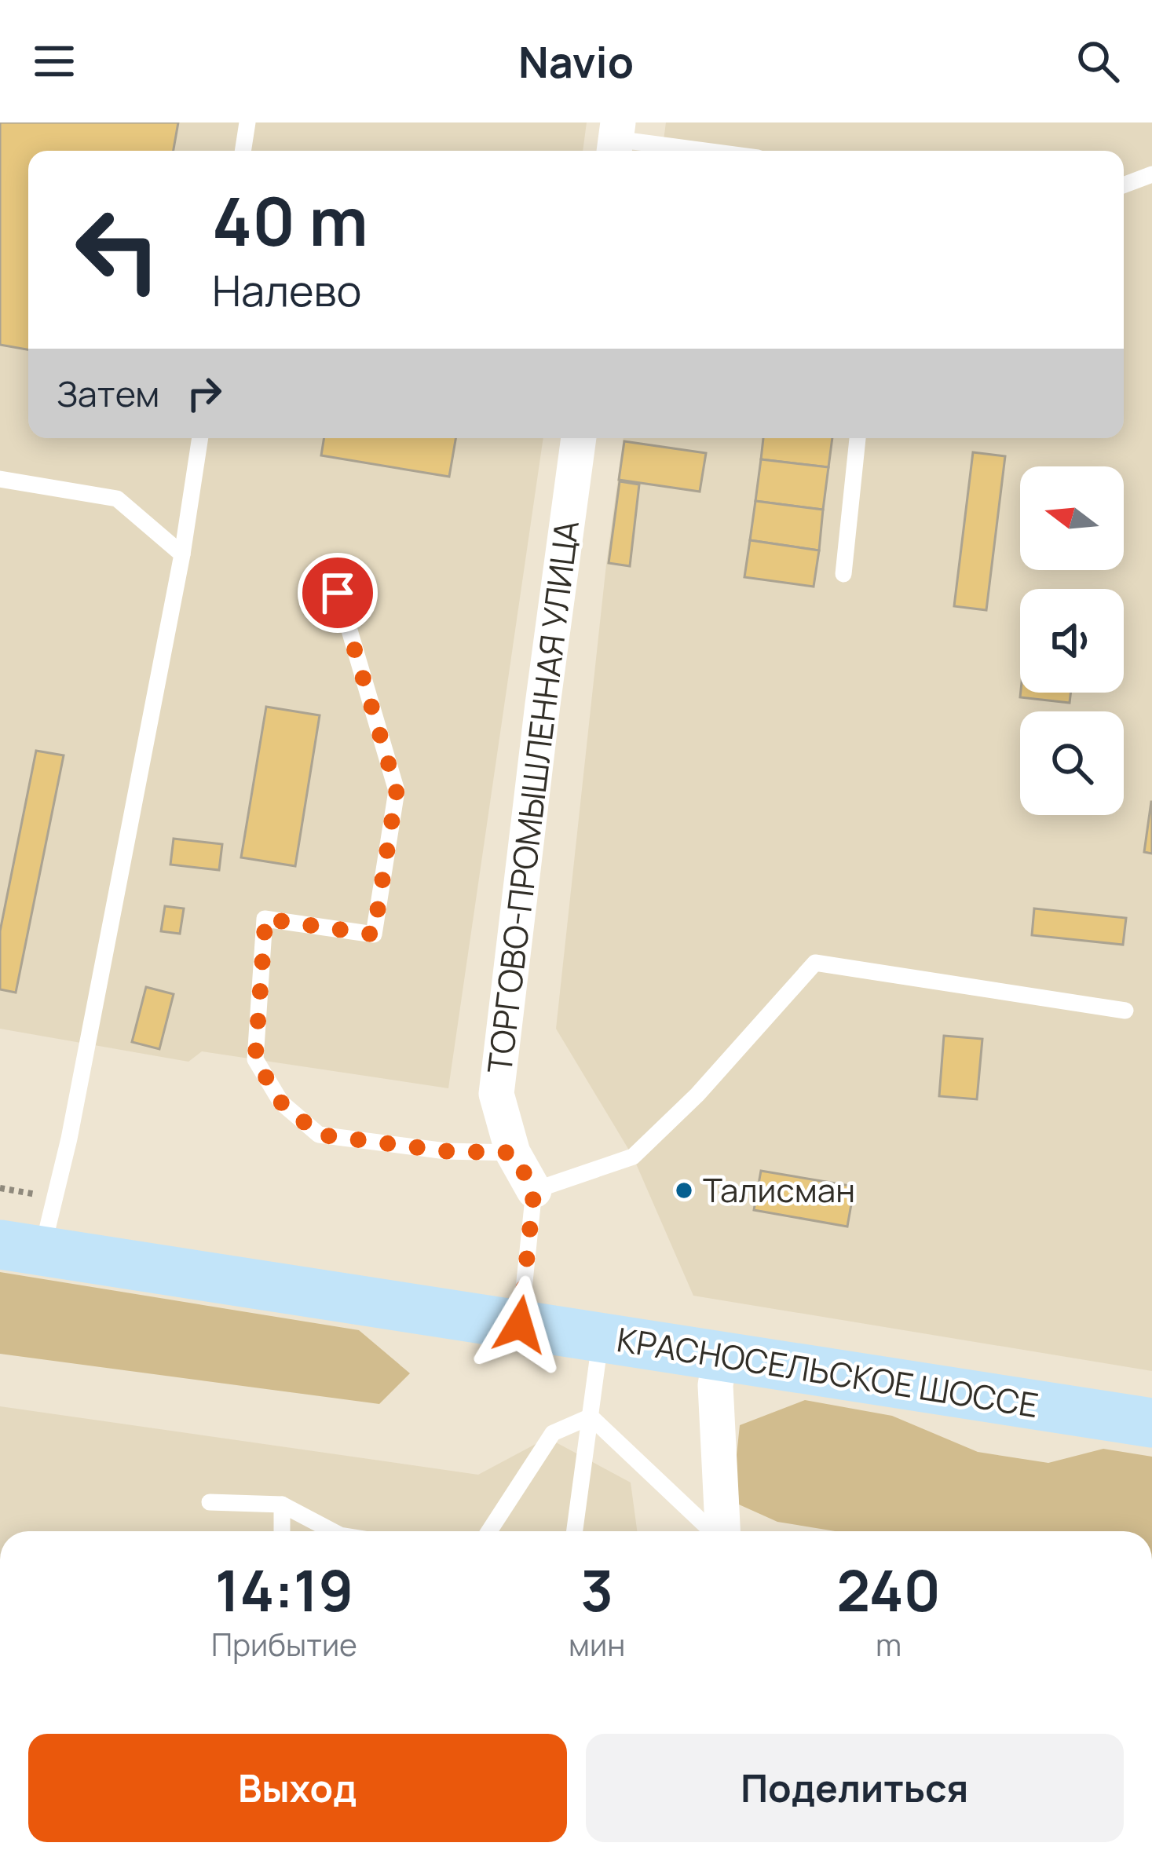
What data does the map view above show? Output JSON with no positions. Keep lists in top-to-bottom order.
{
  "streets": {
    "main road": ["КРАСНОСЕЛЬСКОЕ ШОССЕ"],
    "street": ["ТОРГОВО-ПРОМЫШЛЕННАЯ УЛИЦА"]
  },
  "places": ["Талисман"],
  "north": "left",
  "page": {
    "header": "Navio",
    "turn": ["40 m", "Налево"],
    "then": "Затем",
    "eta": [
      "14:19",
      "Прибытие",
      "3",
      "мин",
      "240",
      "m"
    ],
    "buttons": ["Выход", "Поделиться"]
  }
}
